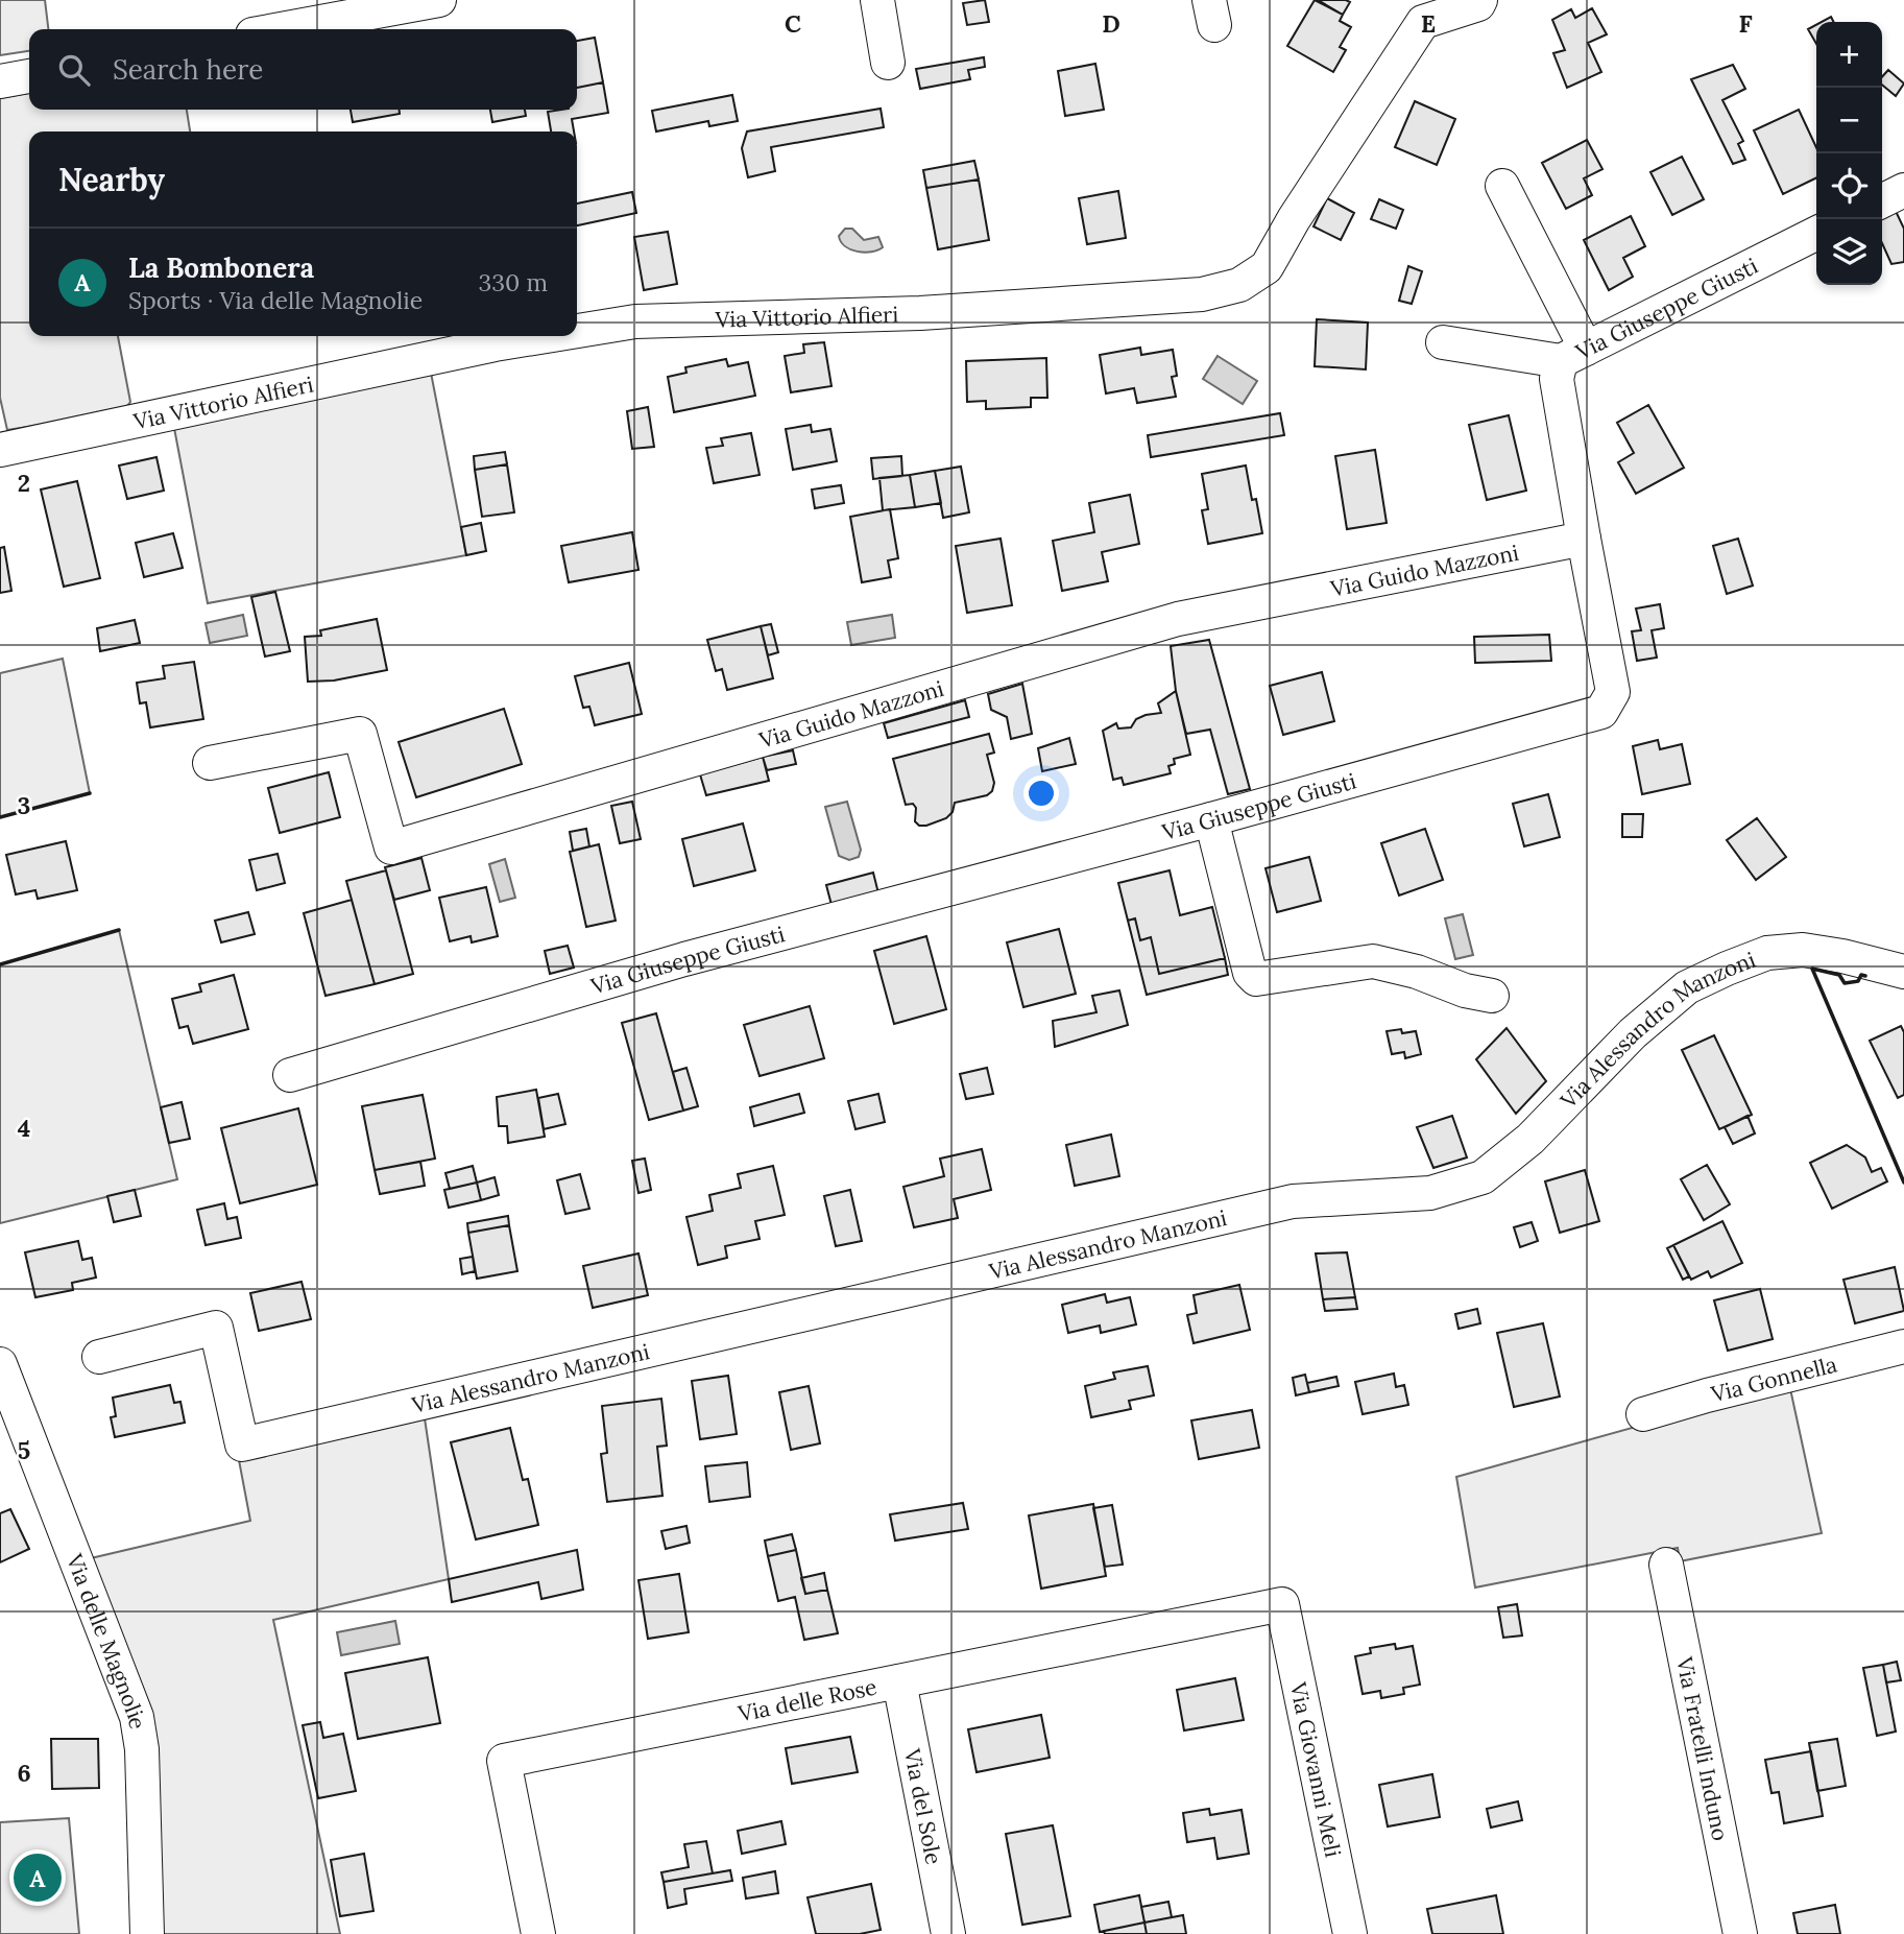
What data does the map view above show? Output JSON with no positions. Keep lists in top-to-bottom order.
{
  "streets": {
    "street": [
      "Via Giuseppe Giusti",
      "Via Vittorio Alfieri",
      "Via Guido Mazzoni",
      "Via Alessandro Manzoni",
      "Via Gonnella",
      "Via delle Magnolie",
      "Via delle Rose",
      "Via Fratelli Induno",
      "Via Giovanni Meli",
      "Via del Sole"
    ]
  },
  "crossings": [
    ["Via Giuseppe Giusti", "Via Guido Mazzoni"],
    ["Via delle Rose", "Via Giovanni Meli"],
    ["Via delle Rose", "Via del Sole"]
  ],
  "page": {
    "map_buttons": ["+", "−"],
    "search": "Search here",
    "heading": "Nearby",
    "list": [
      {
        "mark": "A",
        "name": "La Bombonera",
        "note": "Sports · Via delle Magnolie",
        "value": "330 m"
      }
    ],
    "pins": "A"
  },
  "grid": {
    "columns": [
      "C",
      "D",
      "E",
      "F"
    ],
    "rows": [
      "2",
      "3",
      "4",
      "5",
      "6"
    ]
  }
}
